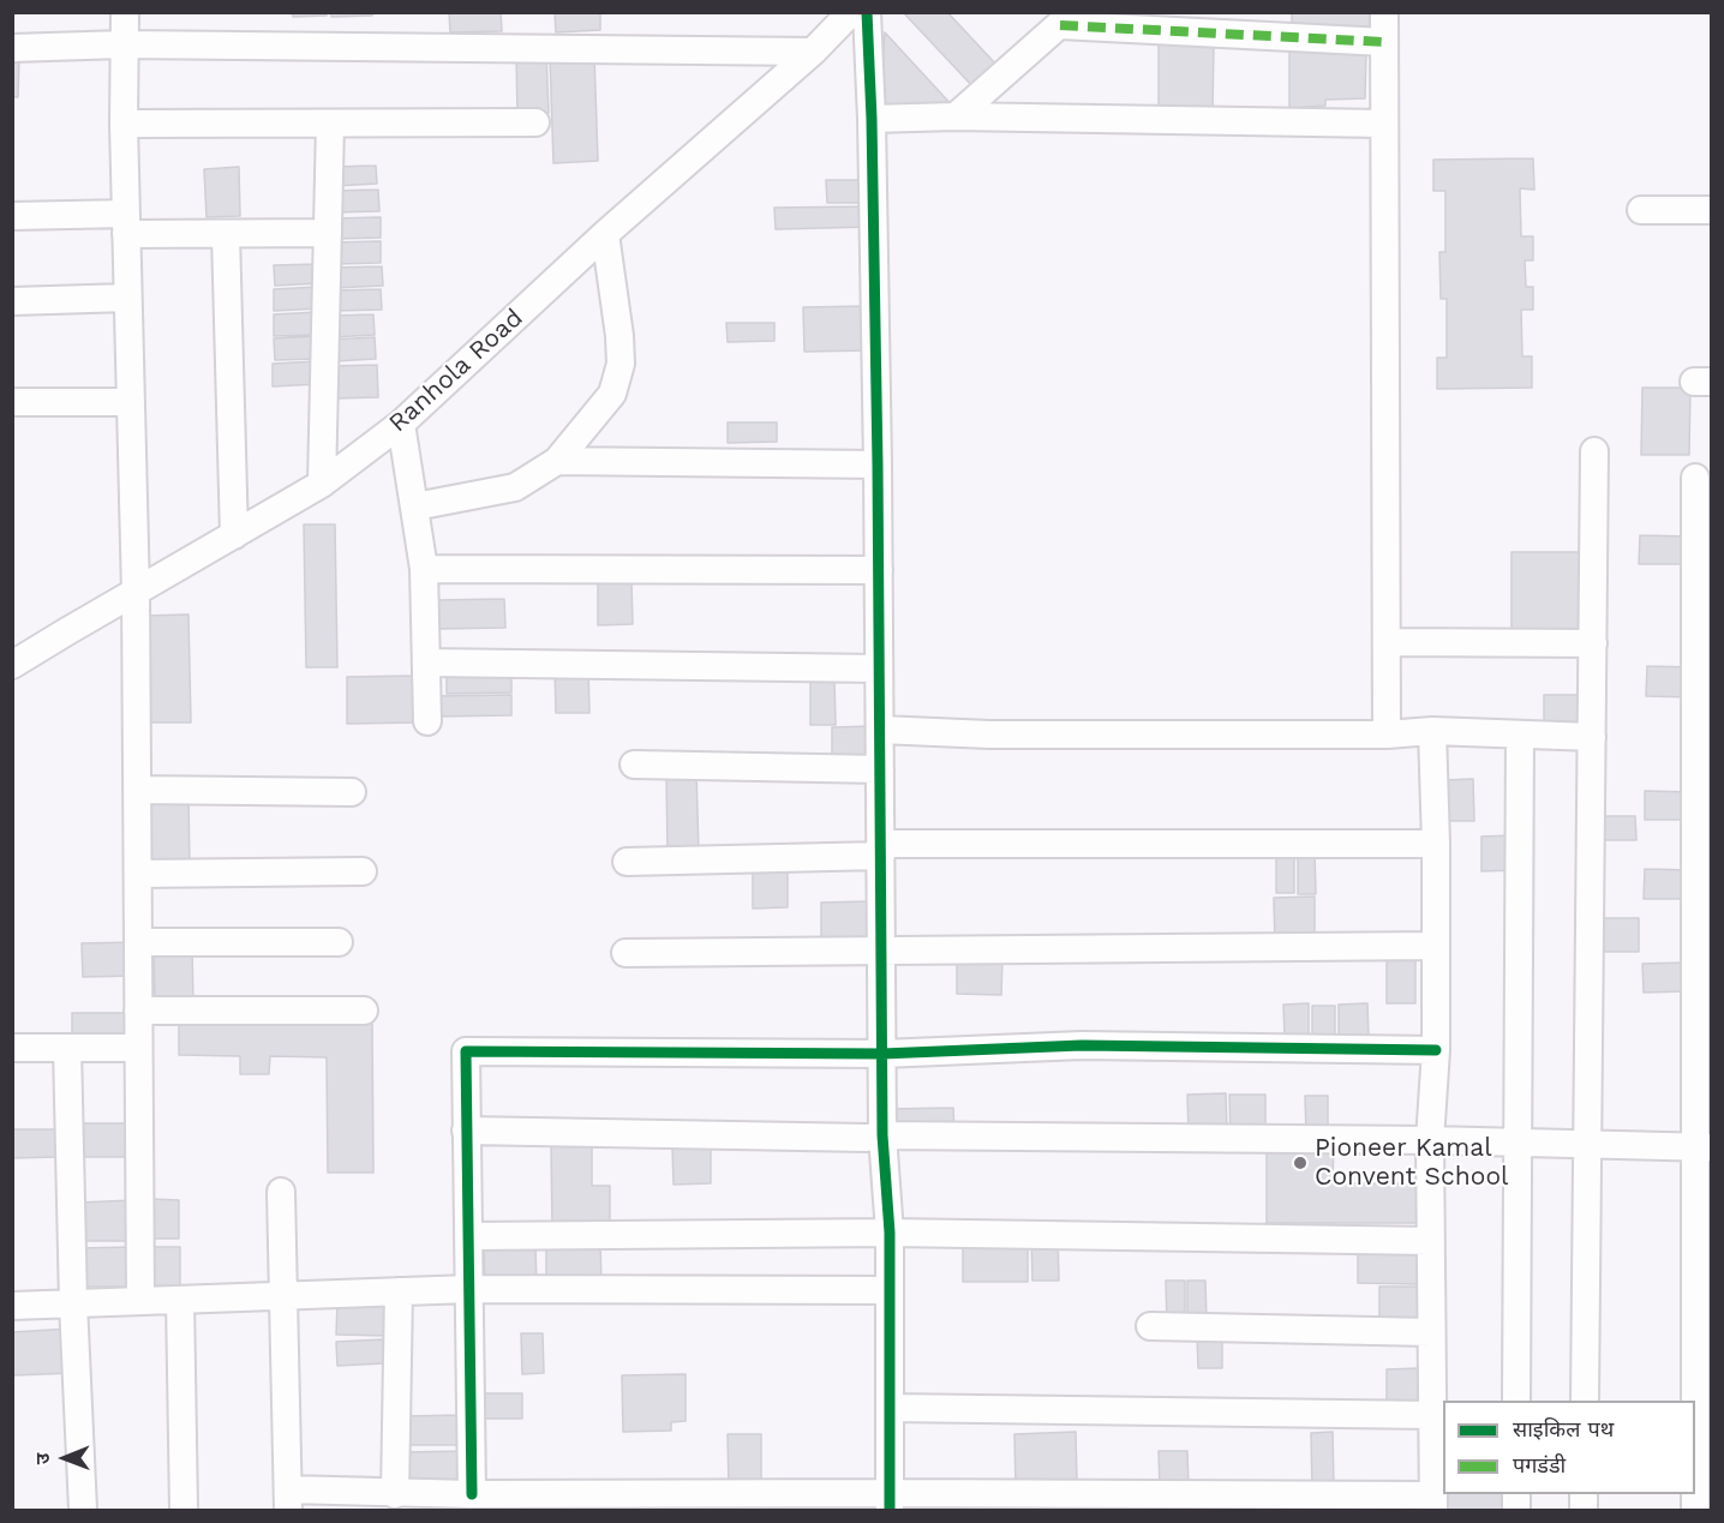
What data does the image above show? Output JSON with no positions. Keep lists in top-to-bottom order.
{
  "streets": {
    "street": ["Ranhola Road"]
  },
  "places": ["Pioneer Kamal Convent School"],
  "legend": ["साइकिल पथ", "पगडंडी"],
  "north": "left"
}
